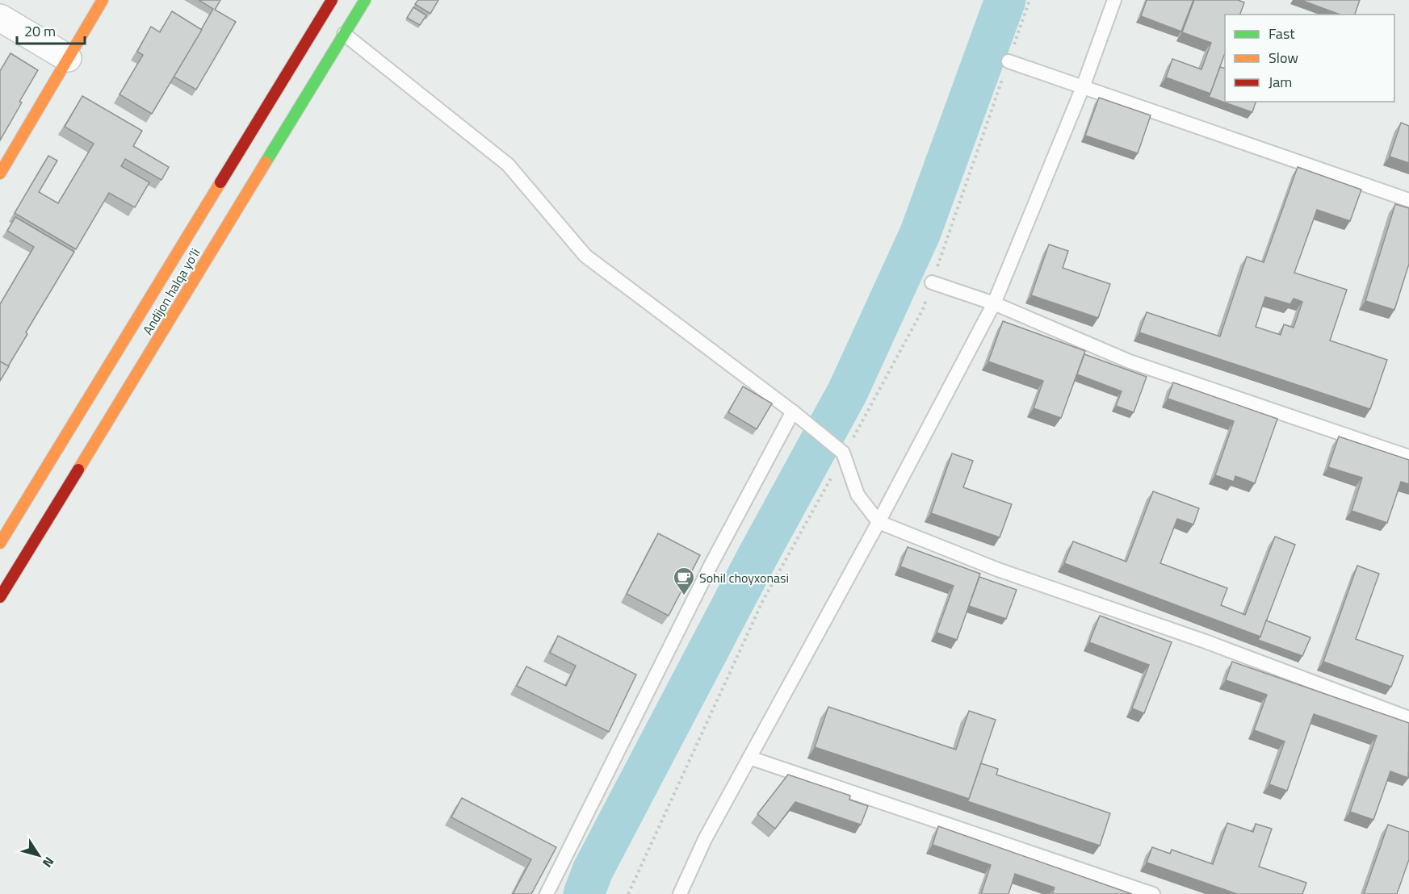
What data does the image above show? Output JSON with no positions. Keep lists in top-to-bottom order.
{
  "streets": {
    "main road": ["Andijon halqa yo‘li"]
  },
  "places": {
    "cafe": ["Sohil choyxonasi"]
  },
  "legend": ["Fast", "Slow", "Jam"],
  "scale_bar": "20 m",
  "north": "bottom right"
}
